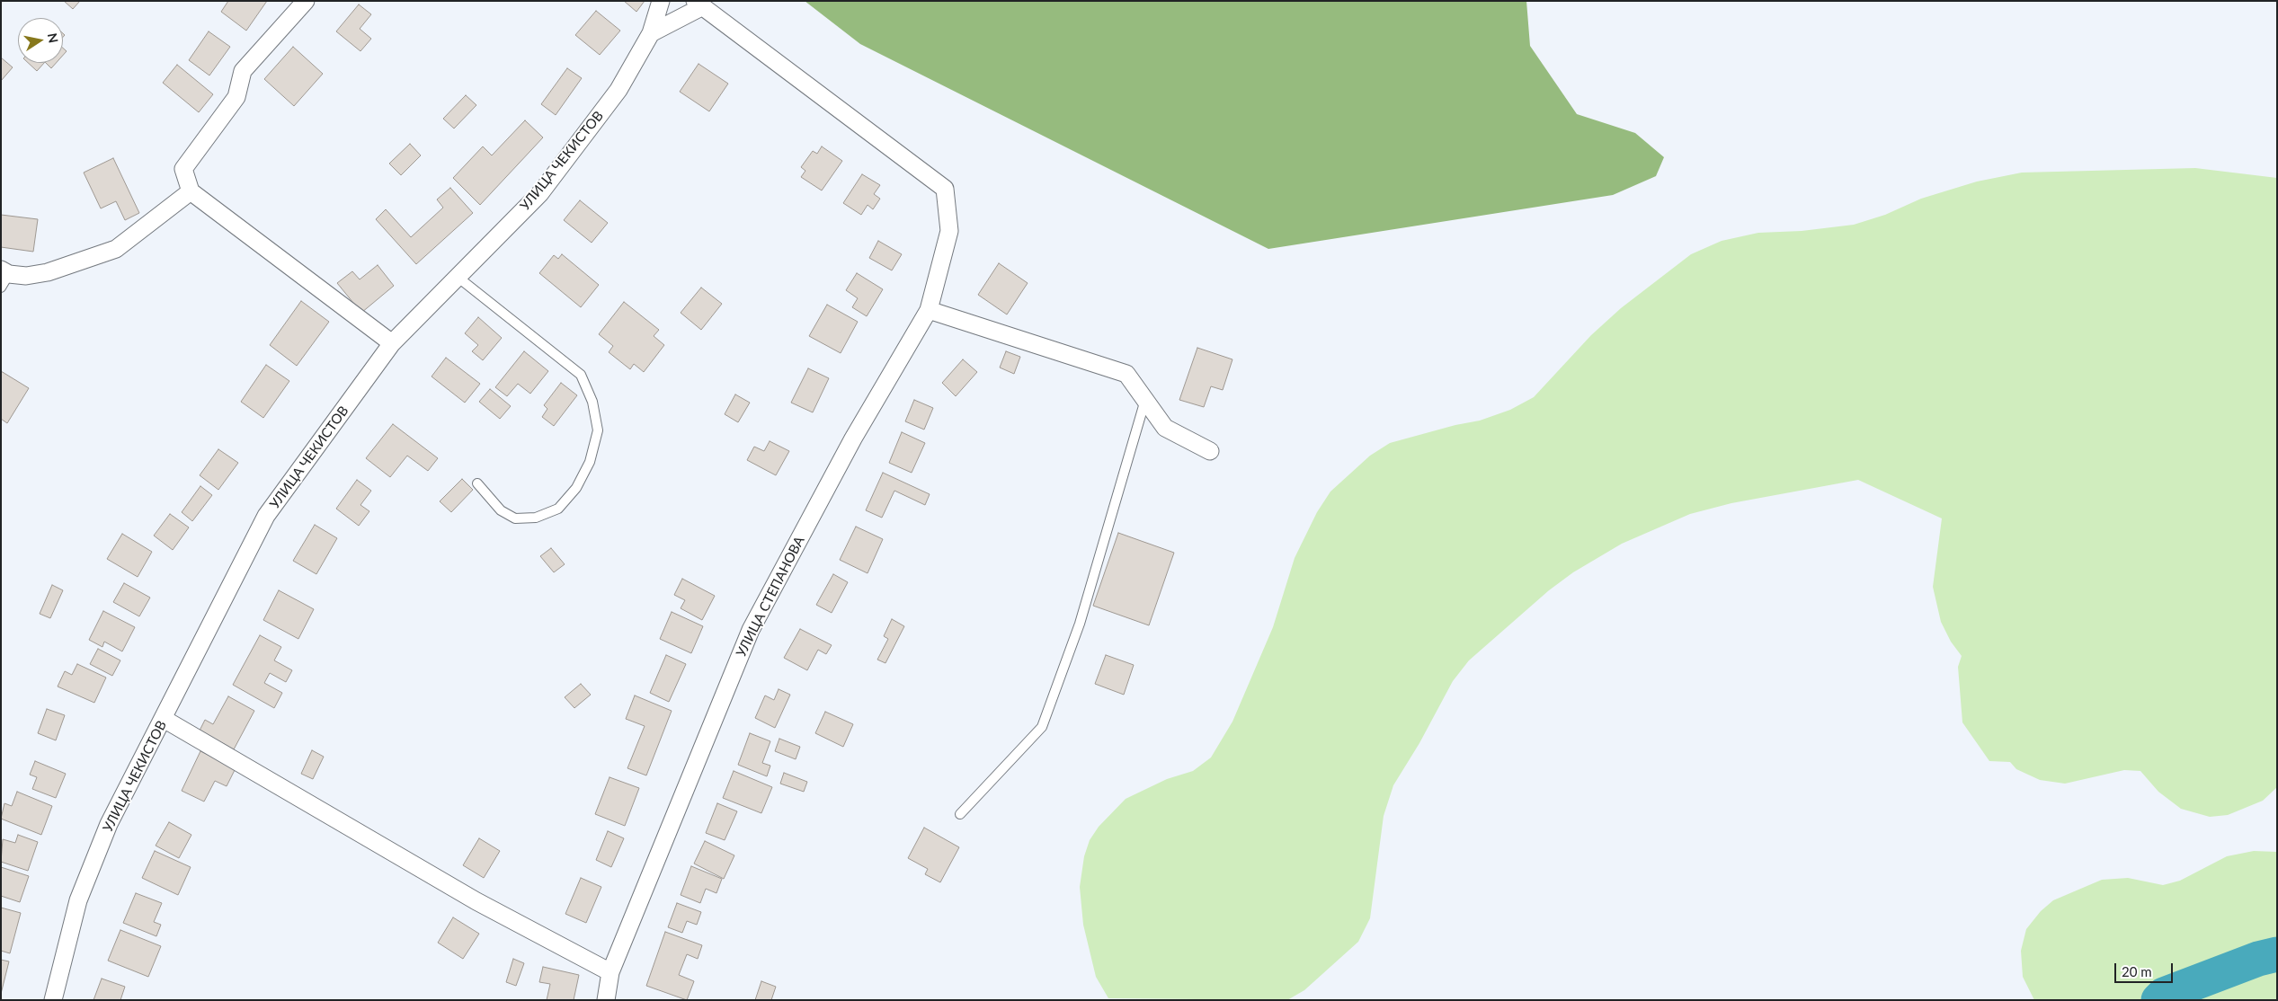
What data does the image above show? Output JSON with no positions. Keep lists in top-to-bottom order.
{
  "streets": {
    "street": ["УЛИЦА ЧЕКИСТОВ", "УЛИЦА СТЕПАНОВА"]
  },
  "scale_bar": "20 m",
  "north": "right"
}
